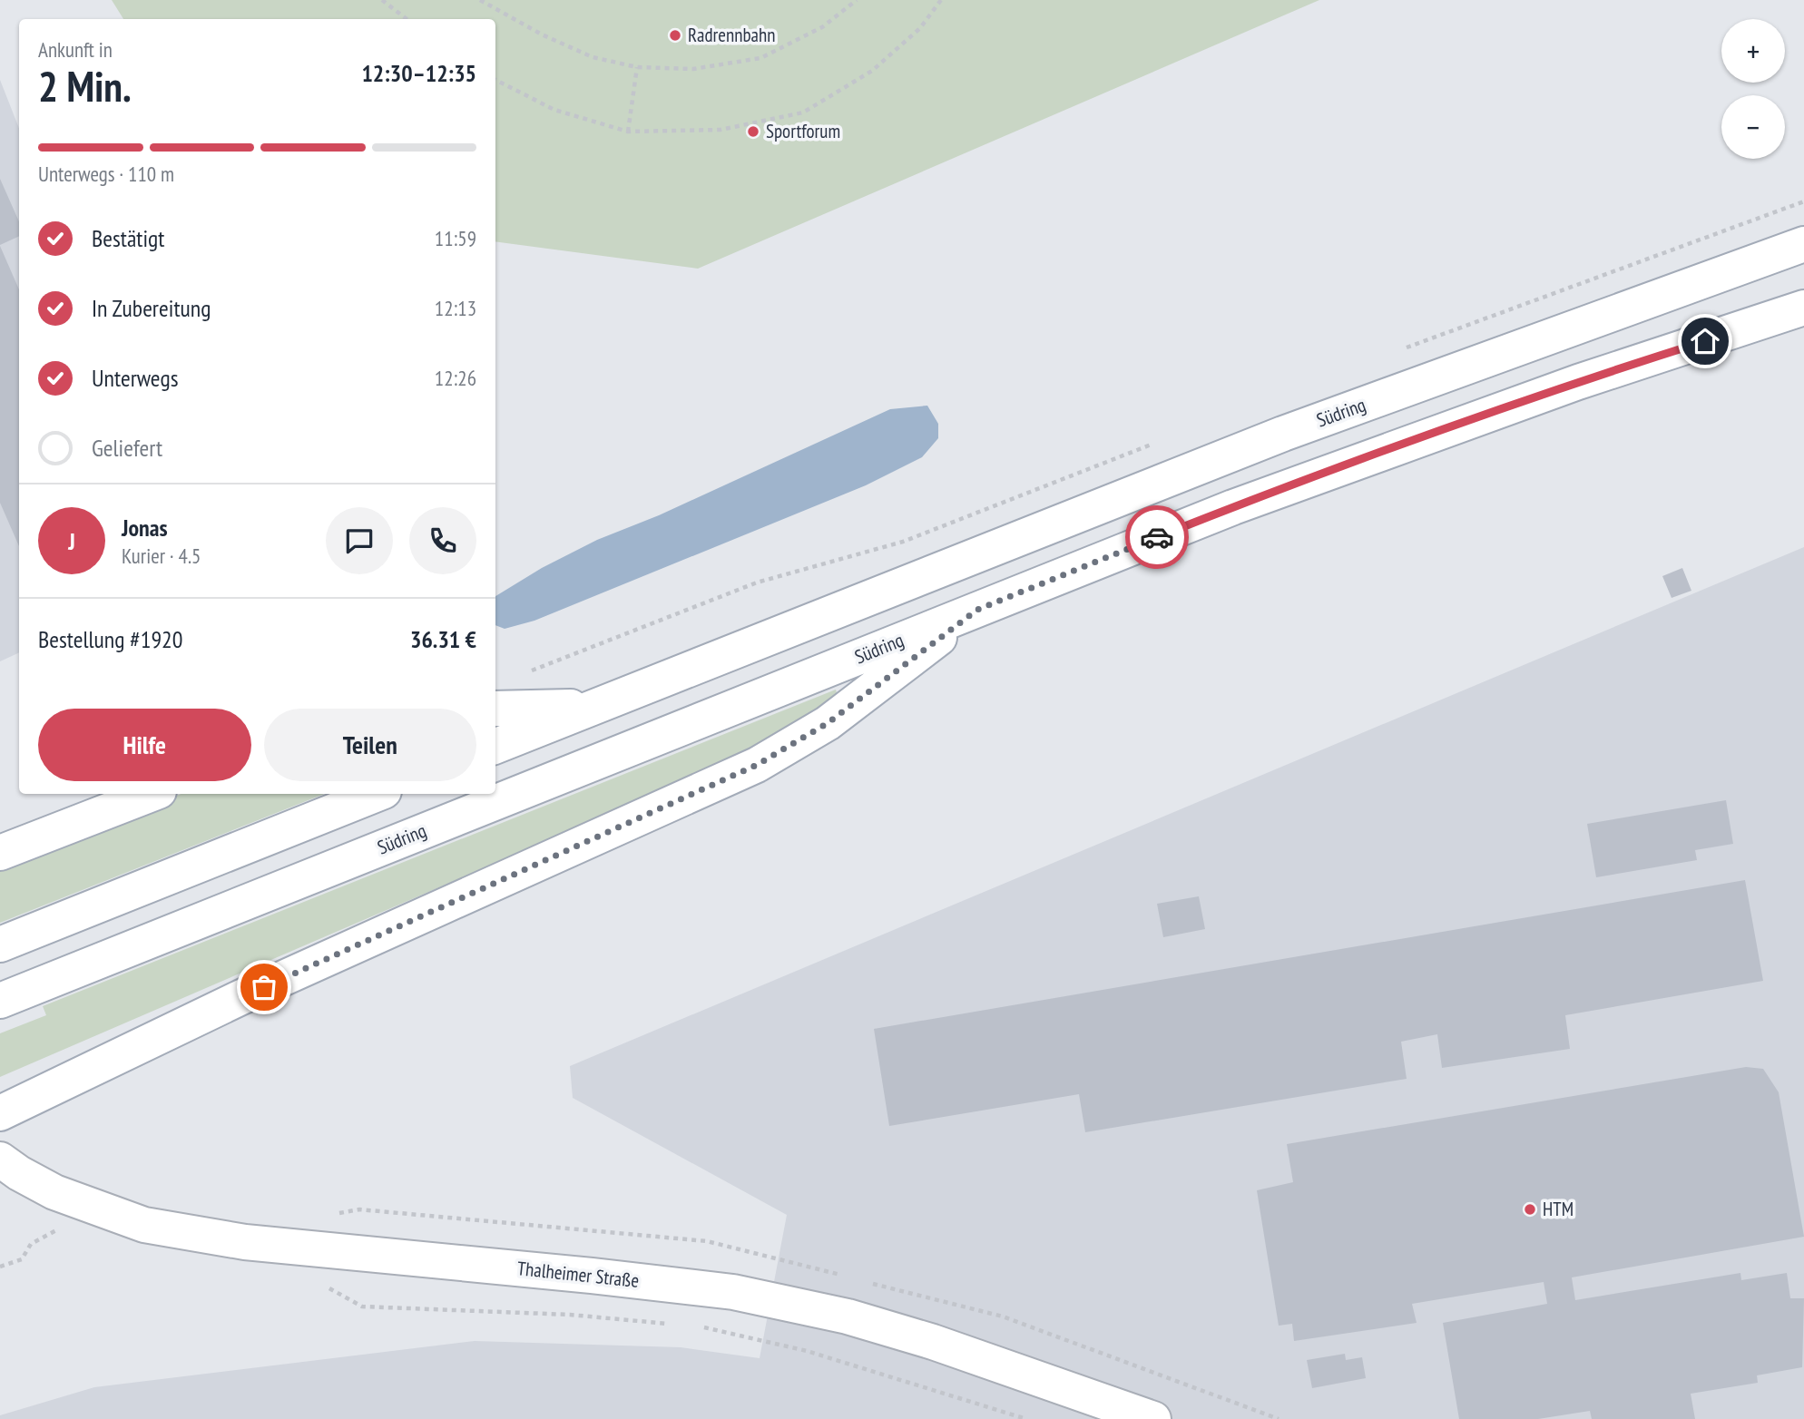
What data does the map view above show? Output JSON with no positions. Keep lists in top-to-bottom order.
{
  "streets": {
    "main road": ["Südring", "Thalheimer Straße"]
  },
  "places": ["Radrennbahn", "Sportforum", "HTM"],
  "page": {
    "map_buttons": ["+", "−"],
    "heading": ["2 Min.", "Ankunft in", "12:30–12:35"],
    "panel": [
      "Jonas",
      "Kurier · 4.5",
      "Bestellung #1920",
      "36.31 €"
    ],
    "bar": "Unterwegs · 110 m",
    "list": [
      ["Bestätigt", "11:59"],
      ["In Zubereitung", "12:13"],
      ["Unterwegs", "12:26"],
      "Geliefert"
    ],
    "round": "J",
    "buttons": ["Hilfe", "Teilen"]
  }
}
